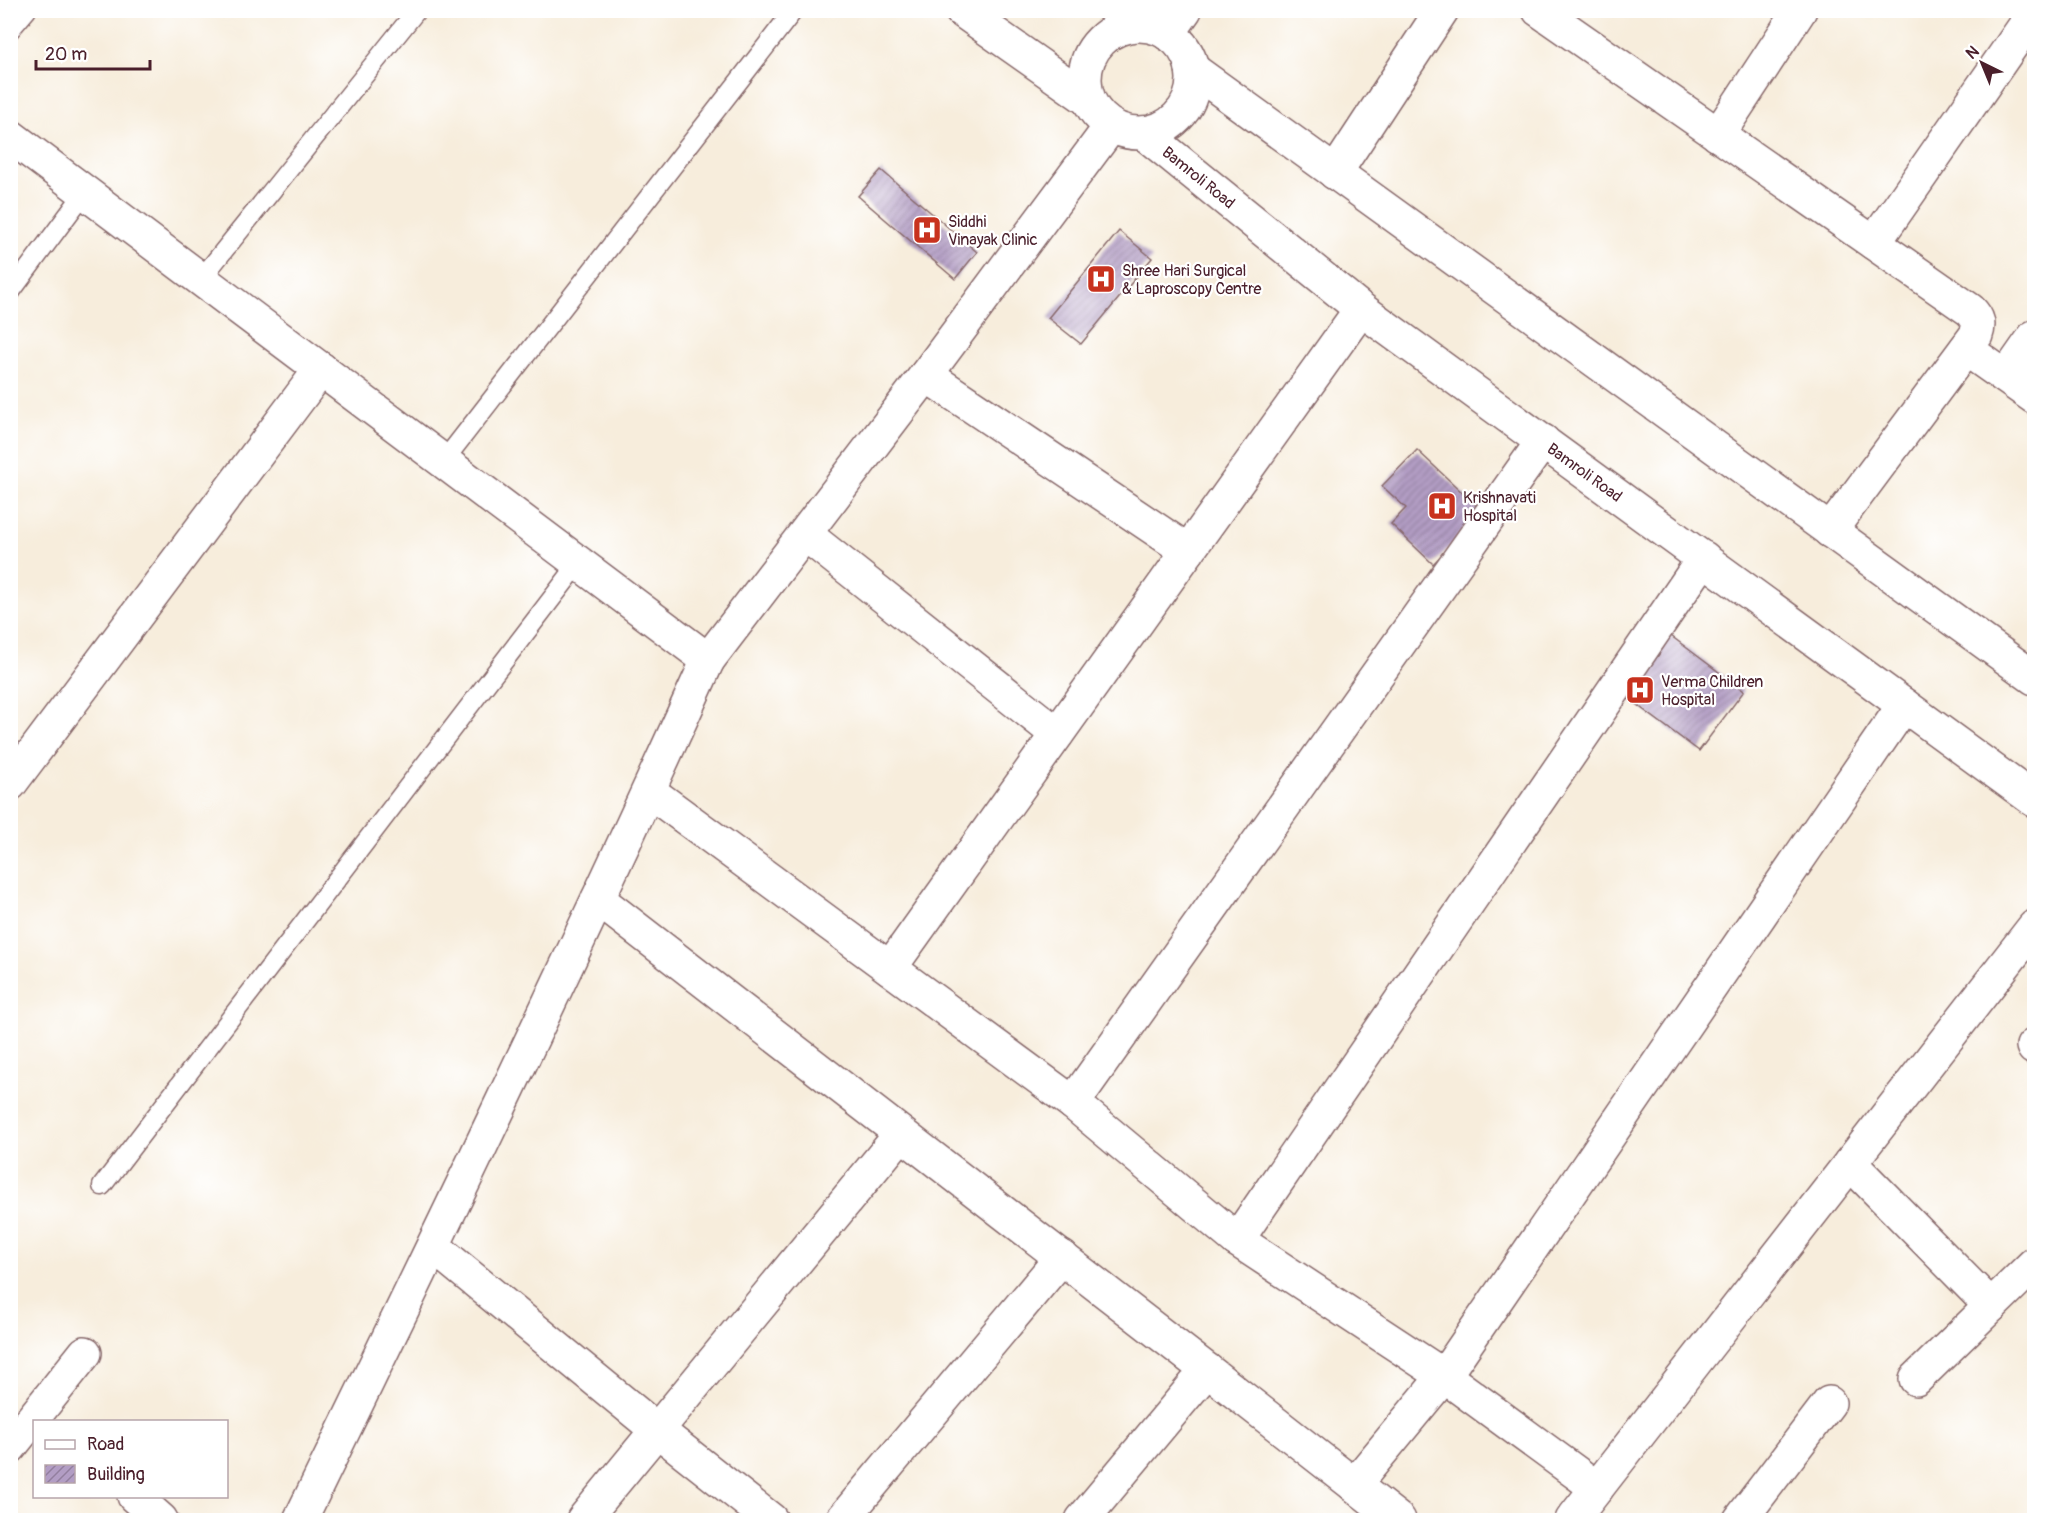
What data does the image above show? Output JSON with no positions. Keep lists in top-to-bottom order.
{
  "streets": {
    "street": ["Bamroli Road"]
  },
  "places": {
    "hospital": [
      "Siddhi Vinayak Clinic",
      "Shree Hari Surgical & Laproscopy Centre",
      "Krishnavati Hospital",
      "Verma Children Hospital"
    ]
  },
  "legend": ["Road", "Building"],
  "scale_bar": "20 m",
  "north": "top left"
}
